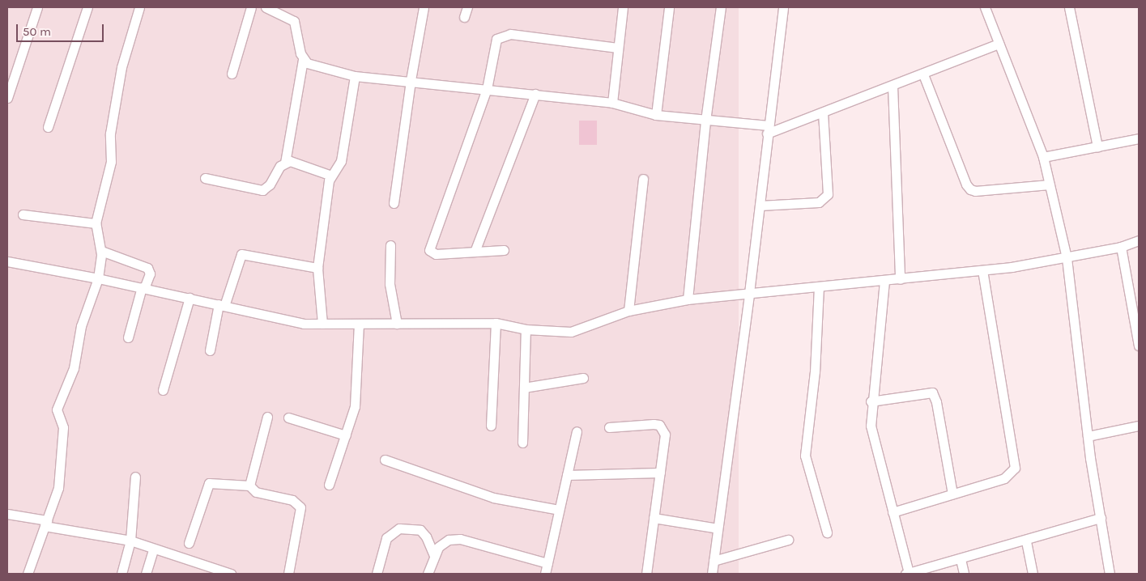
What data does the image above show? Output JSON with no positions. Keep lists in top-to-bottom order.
{
  "scale_bar": "50 m"
}
